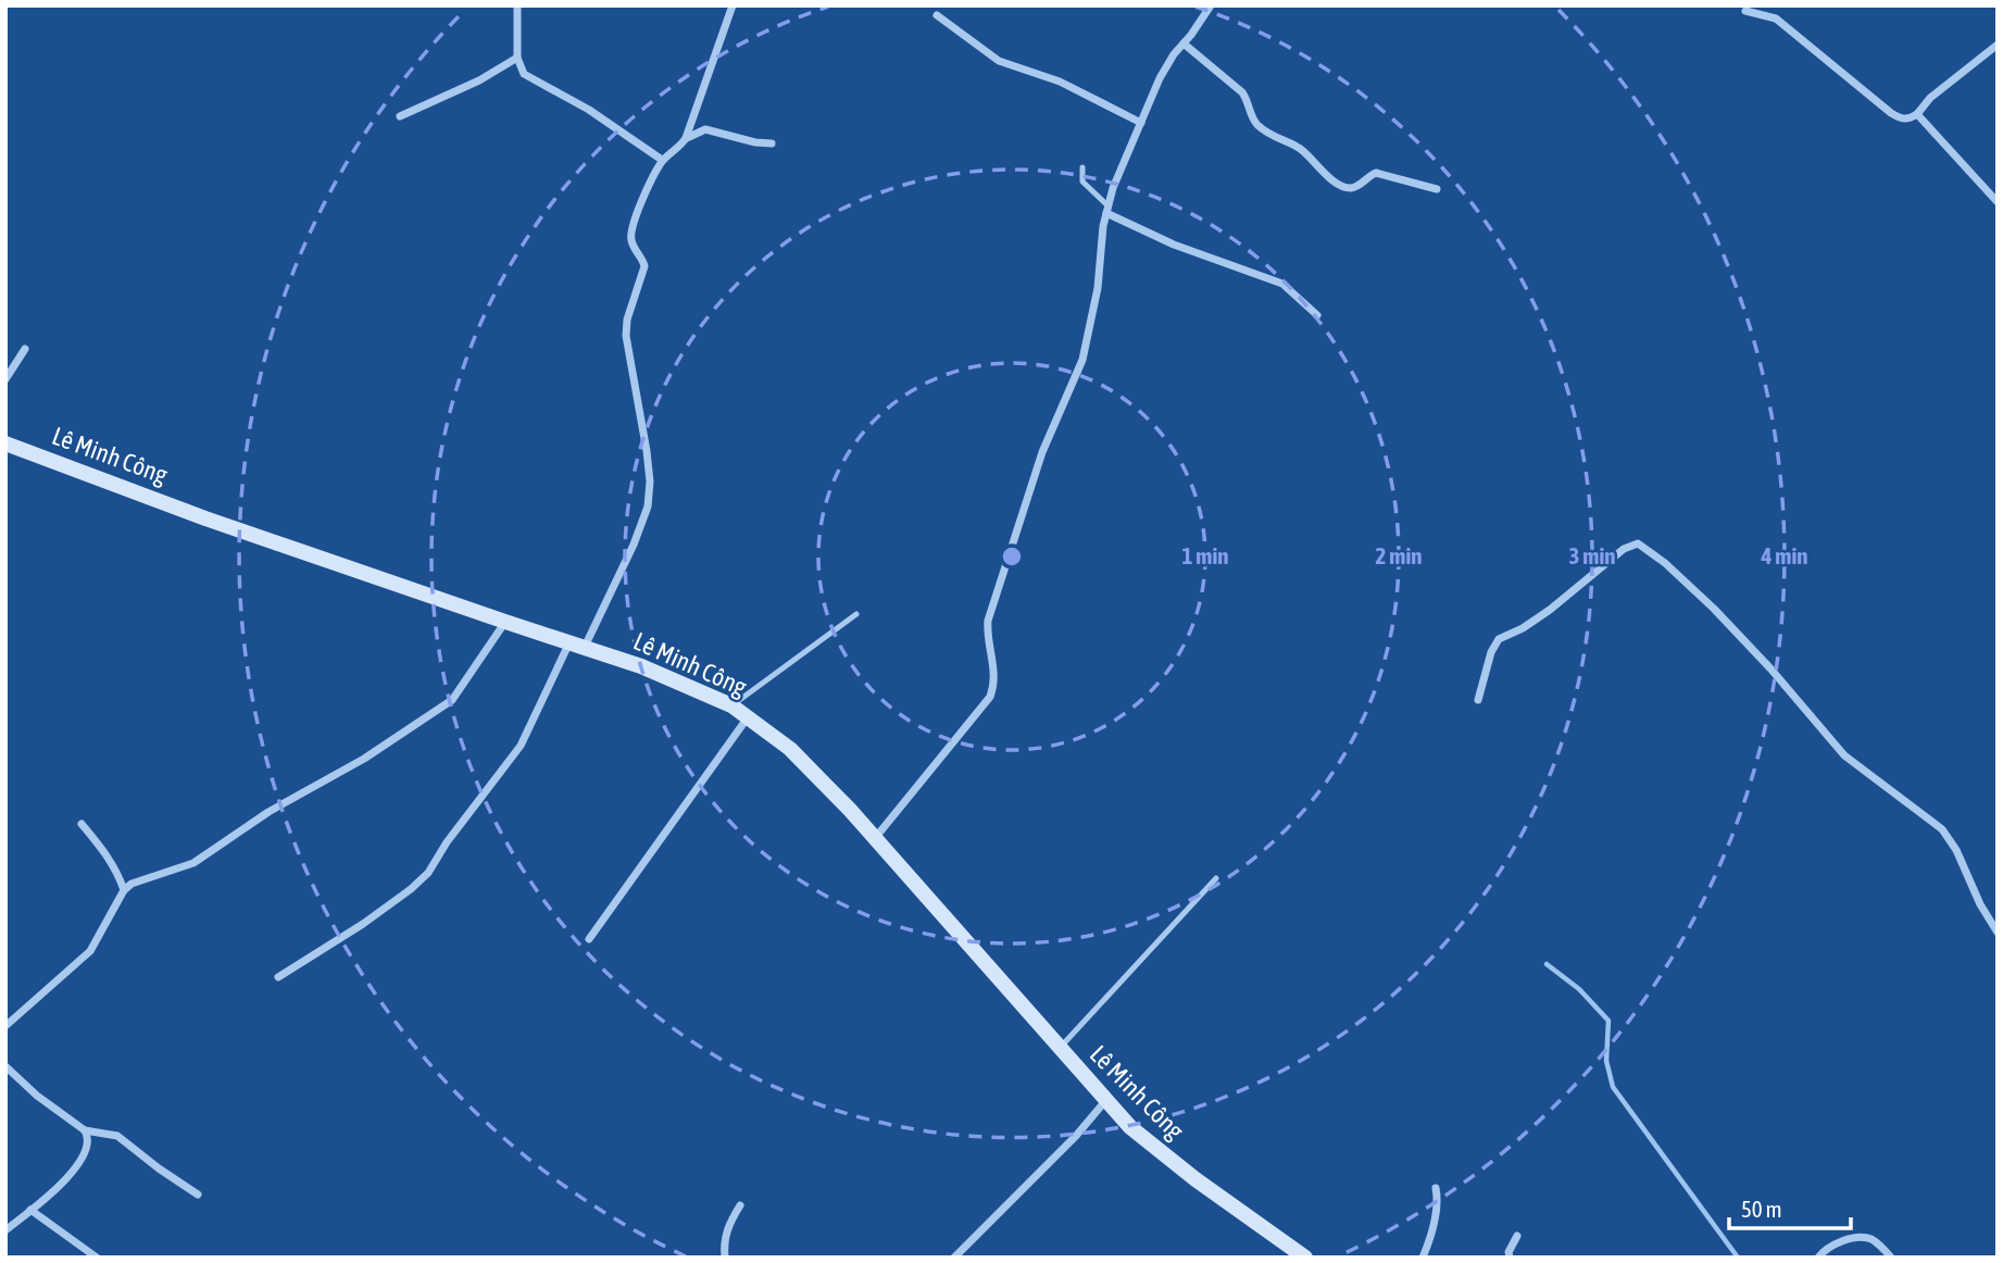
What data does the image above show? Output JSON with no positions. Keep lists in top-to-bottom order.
{
  "streets": {
    "main road": ["Lê Minh Công"]
  },
  "scale_bar": "50 m",
  "rings": [
    "1 min",
    "2 min",
    "3 min",
    "4 min"
  ]
}
